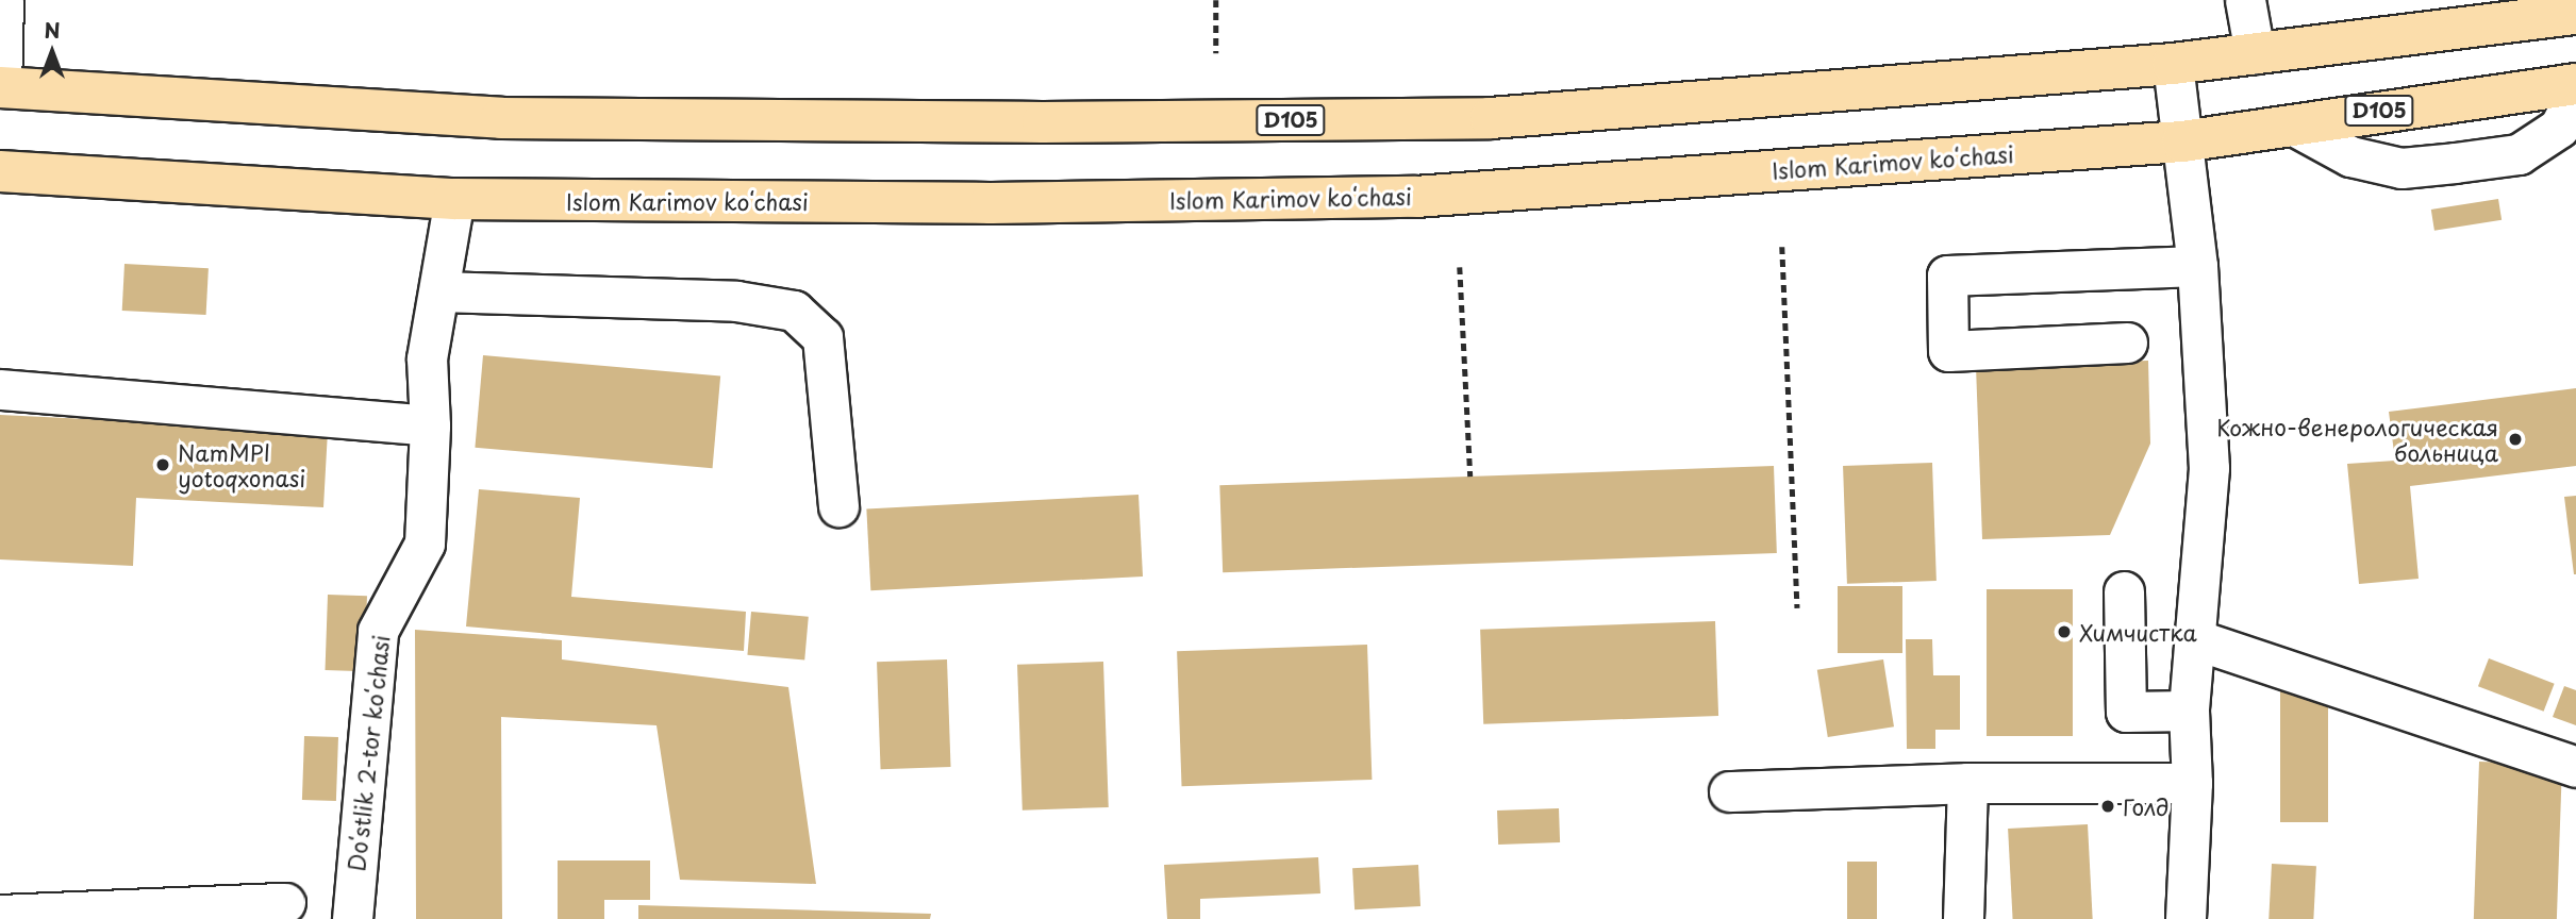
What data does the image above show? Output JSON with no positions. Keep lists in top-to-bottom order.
{
  "streets": {
    "main road": ["D105", "Islom Karimov koʻchasi"],
    "street": ["Doʻstlik 2-tor koʻchasi"]
  },
  "crossings": [
    ["Islom Karimov koʻchasi", "Doʻstlik 2-tor koʻchasi"]
  ],
  "places": [
    "Кожно-венерологическая больница",
    "NamMPI yotoqxonasi",
    "Химчистка",
    "Голд"
  ],
  "north": "top"
}
